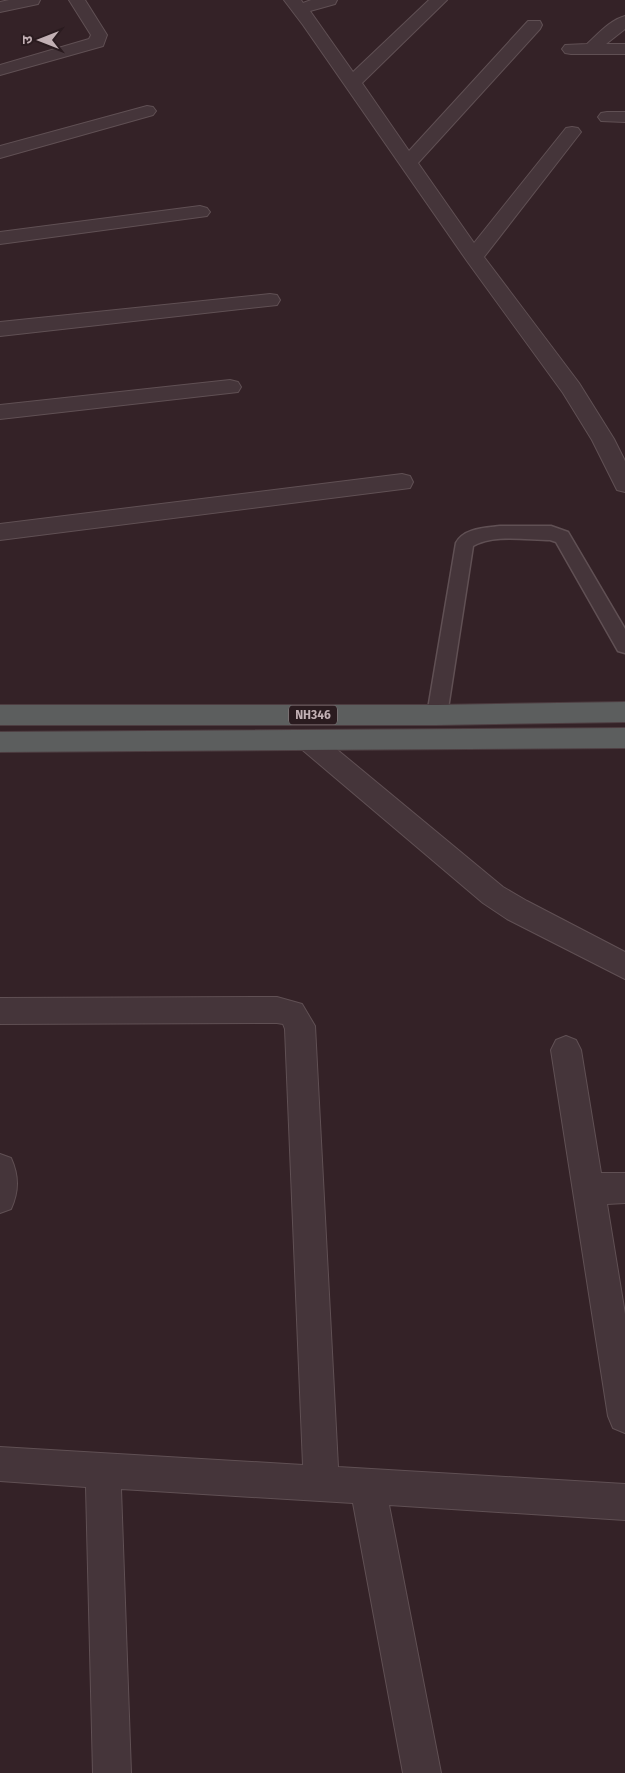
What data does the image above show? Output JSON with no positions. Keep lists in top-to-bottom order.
{
  "streets": {
    "highway": ["NH346"]
  },
  "north": "left"
}
